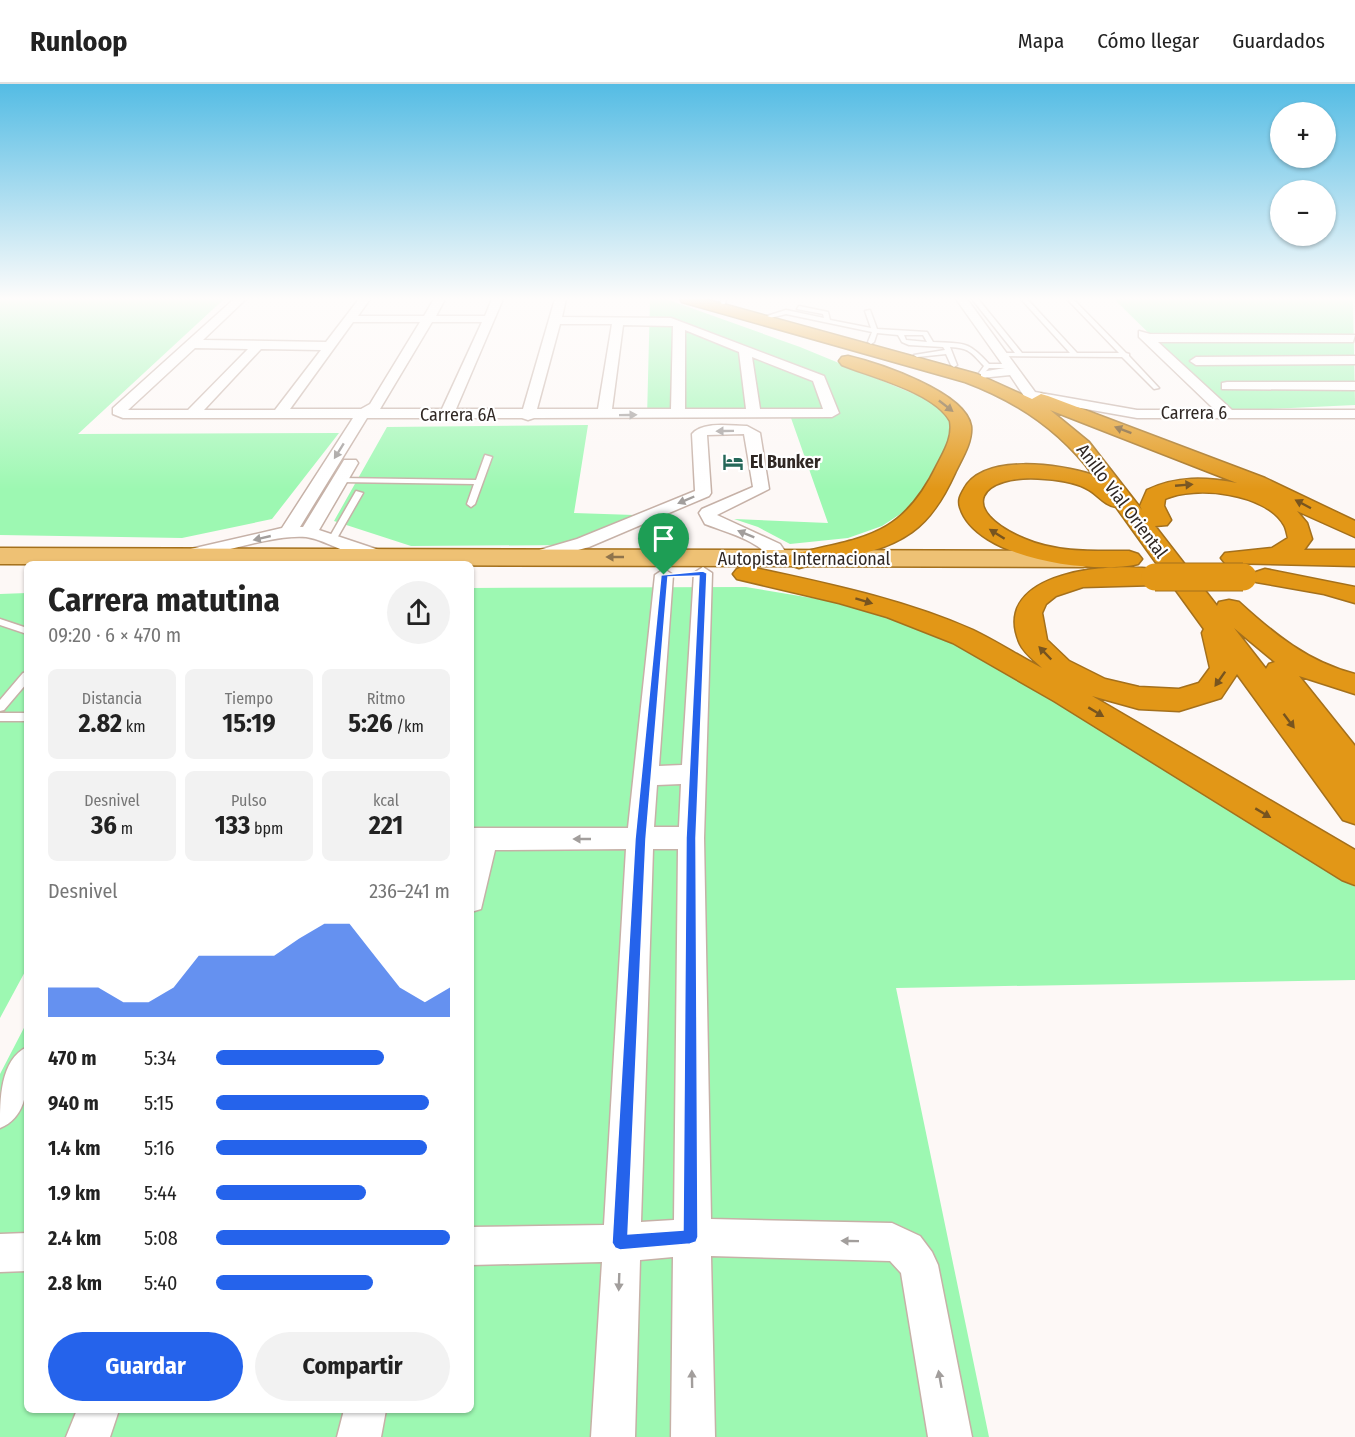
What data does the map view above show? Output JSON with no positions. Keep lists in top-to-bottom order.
{
  "streets": {
    "highway": ["Anillo Vial Oriental", "Autopista Internacional"],
    "street": ["Carrera 6", "Carrera 6A"]
  },
  "crossings": [
    ["Carrera 6", "Anillo Vial Oriental"]
  ],
  "places": {
    "hotel": ["El Bunker"]
  },
  "page": {
    "header": "Runloop",
    "nav": ["Mapa", "Cómo llegar", "Guardados"],
    "map_buttons": ["+", "−"],
    "heading": ["Carrera matutina", "09:20 · 6 × 470 m"],
    "stats": [
      ["Distancia", "2.82 km"],
      ["Tiempo", "15:19"],
      ["Ritmo", "5:26 /km"],
      ["Desnivel", "36 m"],
      ["Pulso", "133 bpm"],
      ["kcal", "221"]
    ],
    "chart": ["Desnivel", "236–241 m"],
    "list": [
      {
        "name": "470 m",
        "note": "5:34"
      },
      {
        "name": "940 m",
        "note": "5:15"
      },
      {
        "name": "1.4 km",
        "note": "5:16"
      },
      {
        "name": "1.9 km",
        "note": "5:44"
      },
      {
        "name": "2.4 km",
        "note": "5:08"
      },
      {
        "name": "2.8 km",
        "note": "5:40"
      }
    ],
    "buttons": ["Guardar", "Compartir"]
  }
}
